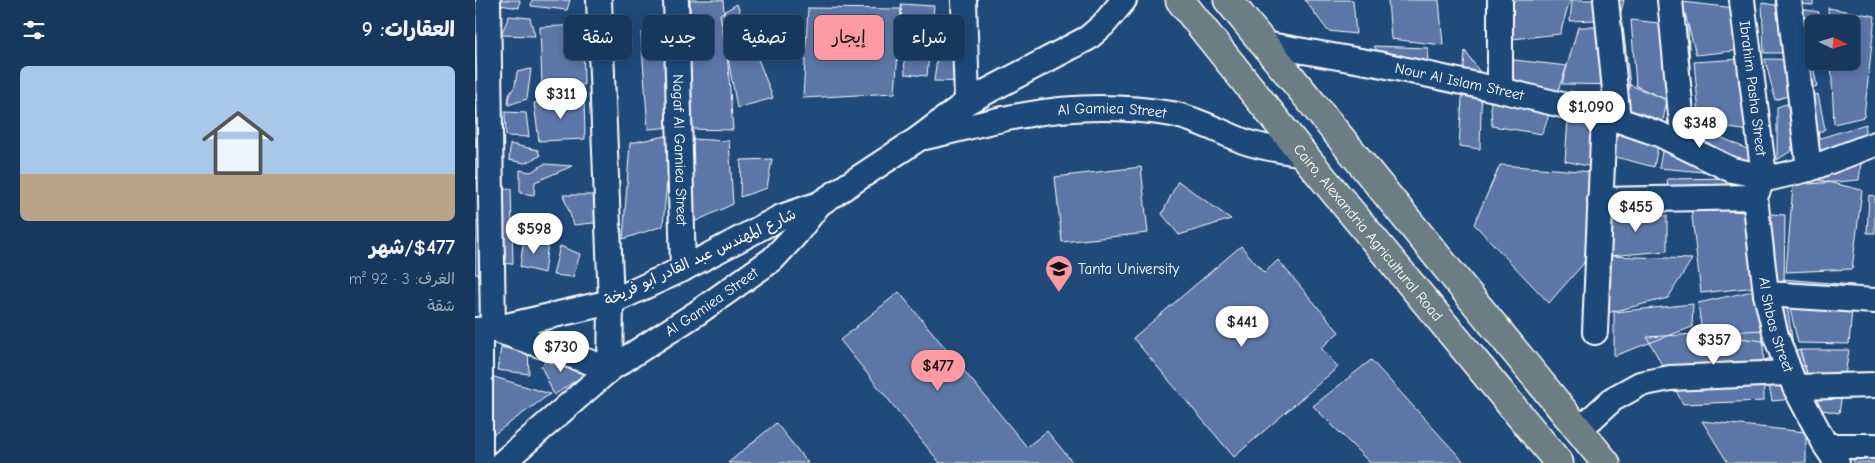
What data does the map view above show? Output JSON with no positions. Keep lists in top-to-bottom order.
{
  "streets": {
    "highway": ["Cairo, Alexandria Agricultural Road"],
    "street": [
      "Nour Al Islam Street",
      "Ibrahim Pasha Street",
      "Al Gamiea Street",
      "Nagaf Al Gamiea Street",
      "شارع المهندس عبد القادر ابو فريخة",
      "Al Shbas Street"
    ]
  },
  "crossings": [
    ["Nour Al Islam Street", "Ibrahim Pasha Street"],
    ["Nour Al Islam Street", "Al Shbas Street"],
    ["Ibrahim Pasha Street", "Al Shbas Street"],
    ["Al Gamiea Street", "Cairo, Alexandria Agricultural Road"],
    ["Al Gamiea Street", "شارع المهندس عبد القادر ابو فريخة"],
    ["Nagaf Al Gamiea Street", "شارع المهندس عبد القادر ابو فريخة"]
  ],
  "places": {
    "school or university": ["Tanta University"]
  },
  "north": "right",
  "page": {
    "heading": "العقارات: 9",
    "chip": [
      "شراء",
      "إيجار",
      "تصفية",
      "جديد",
      "شقة"
    ],
    "list": [
      {
        "name": "$477/شهر",
        "note": "الغرف: 3 · 92 m² · شقة"
      }
    ],
    "price": [
      "$311",
      "$1,090",
      "$348",
      "$455",
      "$598",
      "$441",
      "$357",
      "$730",
      "$477"
    ]
  }
}
